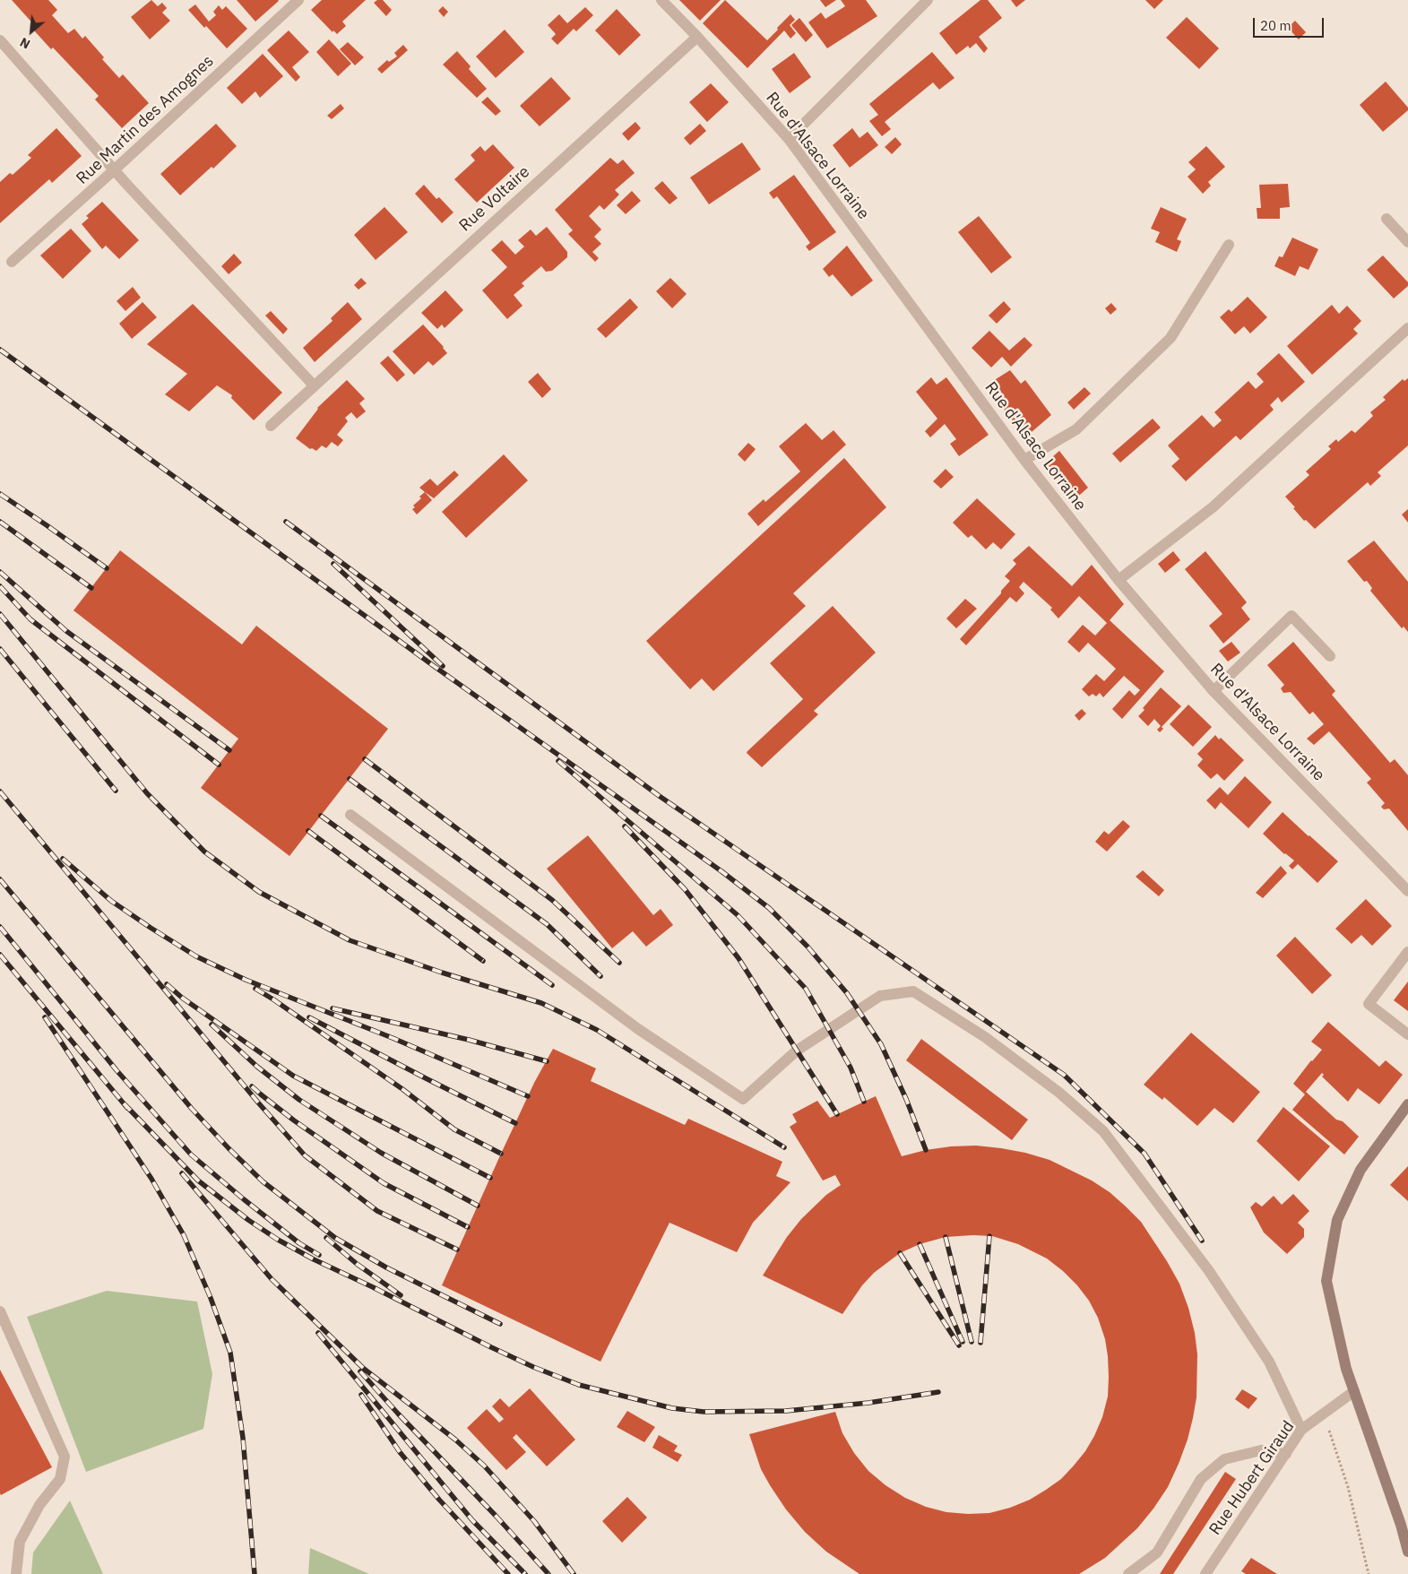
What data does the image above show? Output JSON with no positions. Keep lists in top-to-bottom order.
{
  "streets": {
    "street": [
      "Rue Martin des Amognes",
      "Rue d'Alsace Lorraine",
      "Rue Voltaire",
      "Rue Hubert Giraud"
    ]
  },
  "crossings": [
    ["Rue d'Alsace Lorraine", "Rue Voltaire"]
  ],
  "scale_bar": "20 m",
  "north": "bottom left"
}
